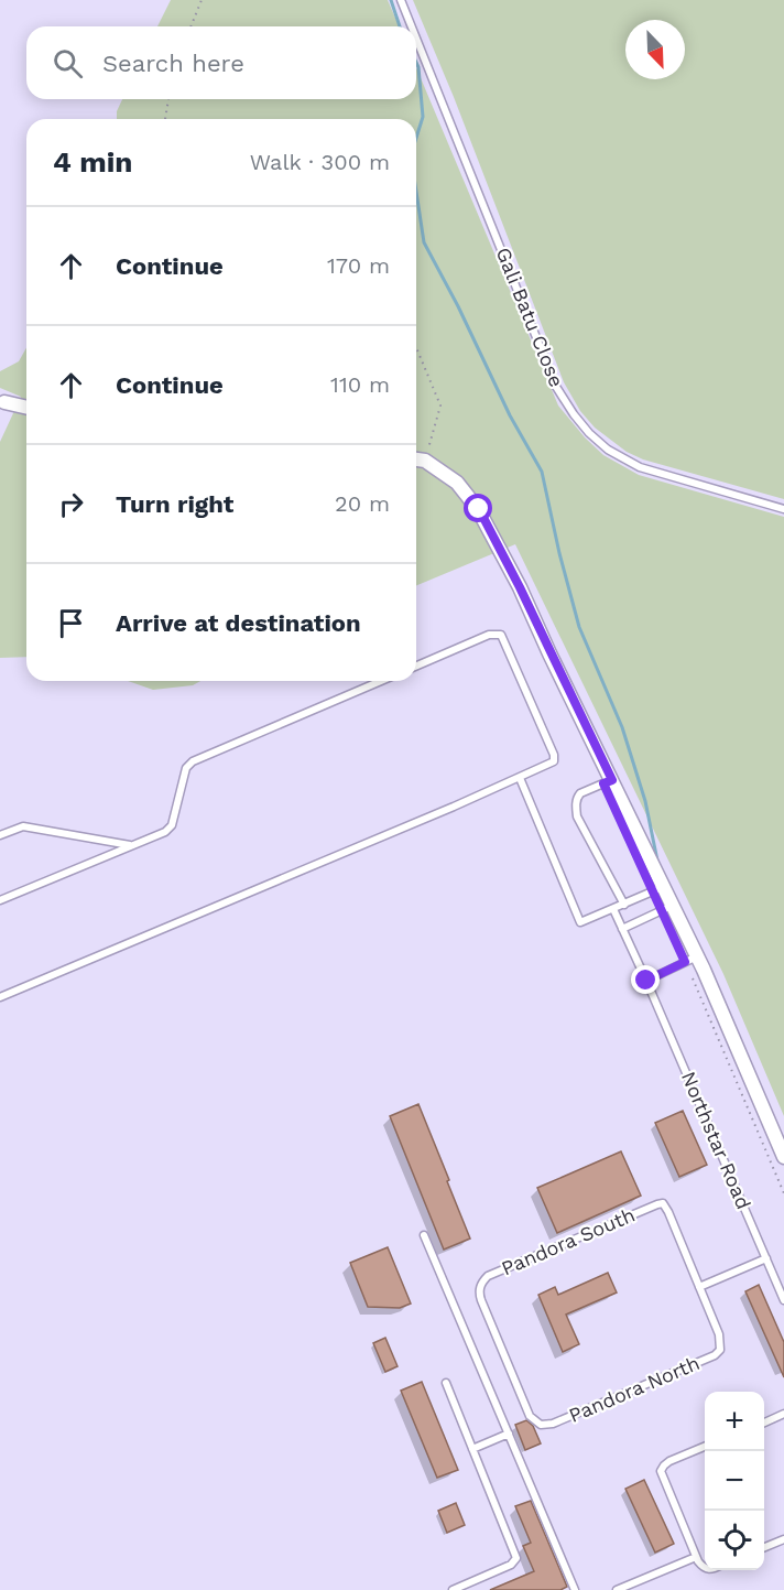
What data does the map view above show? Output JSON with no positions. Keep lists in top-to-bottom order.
{
  "streets": {
    "lane": [
      "Gali Batu Close",
      "Northstar Road",
      "Pandora South",
      "Pandora North"
    ]
  },
  "crossings": [
    ["Pandora South", "Pandora North"]
  ],
  "north": "bottom right",
  "page": {
    "search": "Search here",
    "heading": ["4 min", "Walk · 300 m"],
    "list": [
      ["Continue", "170 m"],
      ["Continue", "110 m"],
      ["Turn right", "20 m"],
      "Arrive at destination"
    ],
    "map_buttons": ["+", "−"]
  }
}
